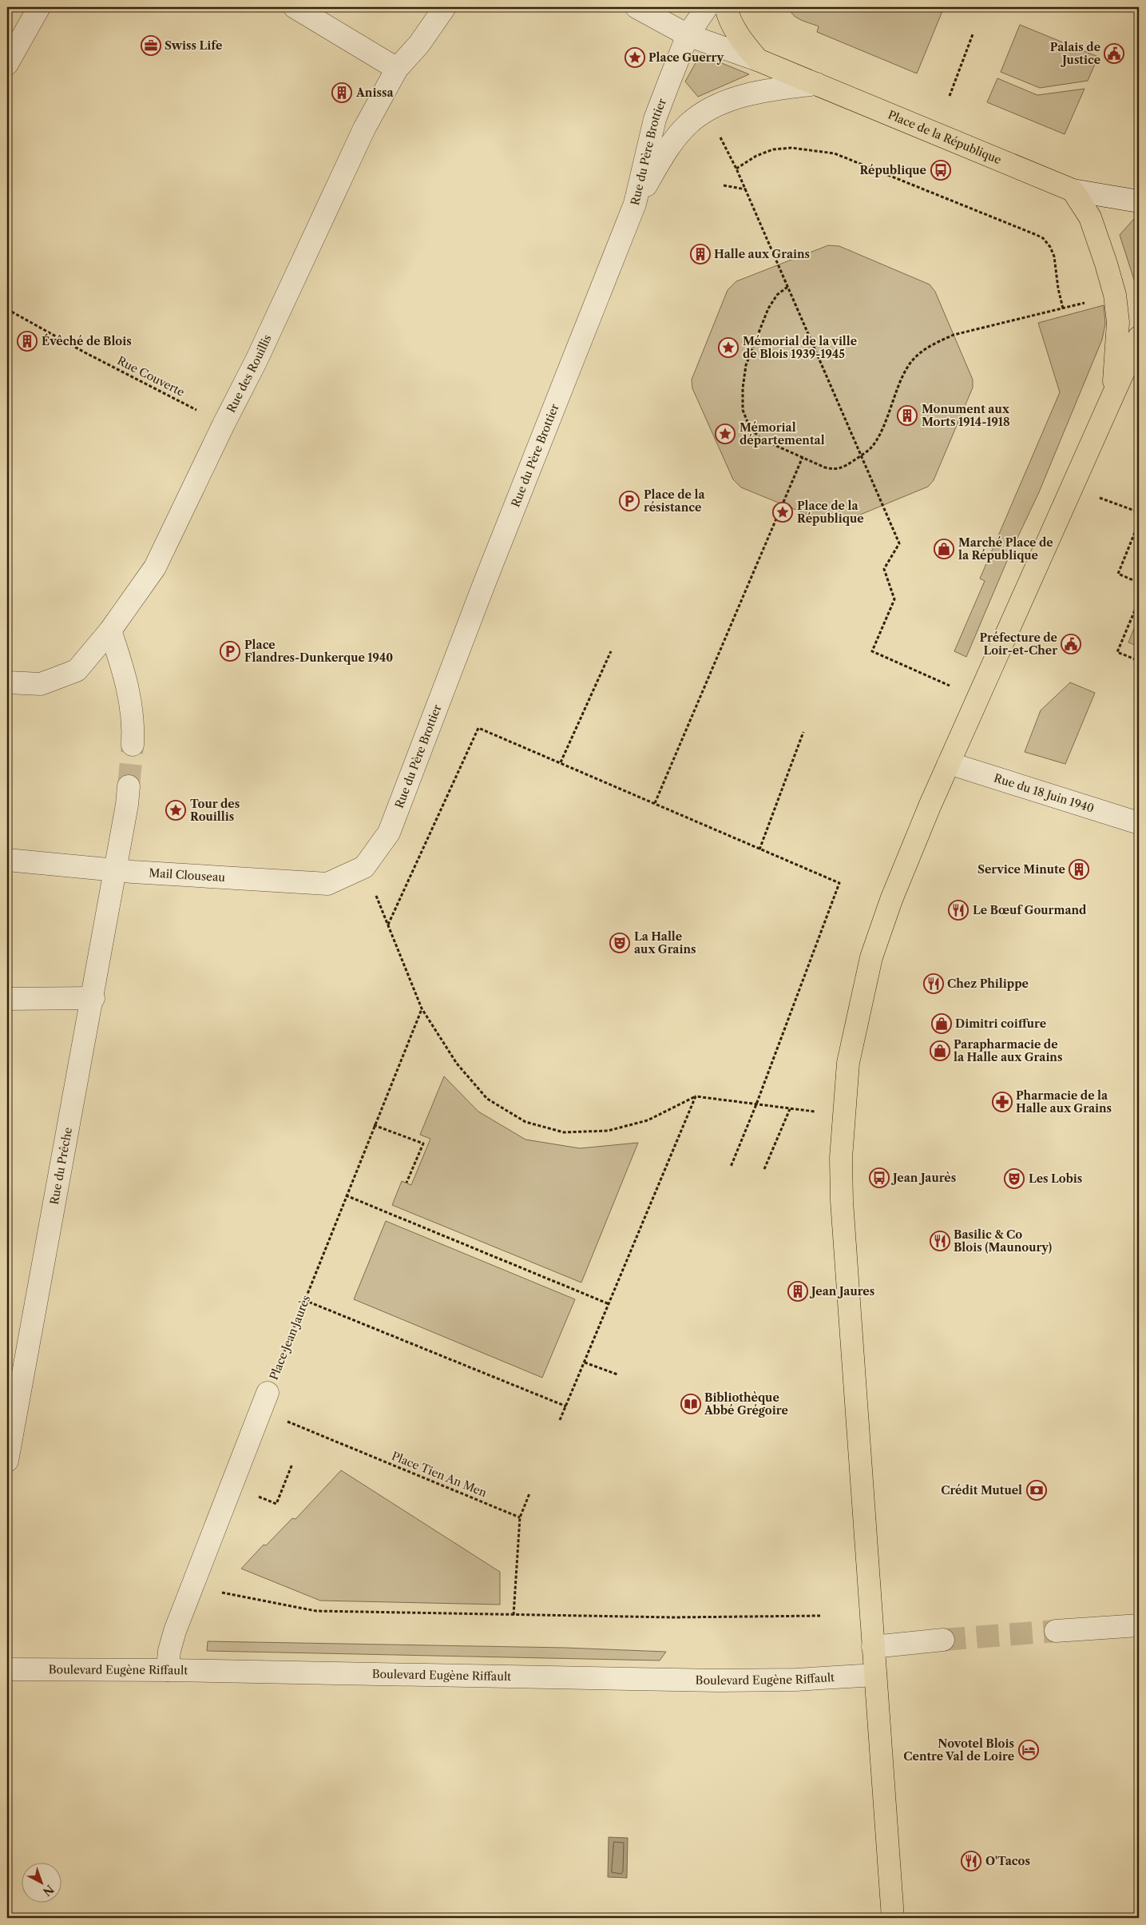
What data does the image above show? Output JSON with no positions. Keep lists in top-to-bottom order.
{
  "streets": {
    "main road": ["Place de la République"],
    "street": [
      "Rue du Père Brottier",
      "Rue des Rouillis",
      "Rue du 18 Juin 1940",
      "Mail Clouseau",
      "Rue du Prêche",
      "Boulevard Eugène Riffault"
    ],
    "path": ["Rue Couverte", "Place Jean Jaurès", "Place Tien An Men"]
  },
  "crossings": [
    ["Place de la République", "Rue du Père Brottier"],
    ["Rue du Père Brottier", "Mail Clouseau"],
    ["Rue des Rouillis", "Rue Couverte"],
    ["Mail Clouseau", "Rue du Prêche"],
    ["Place Jean Jaurès", "Place Tien An Men"]
  ],
  "places": {
    "office": ["Swiss Life"],
    "public building": ["Palais de Justice", "Préfecture de Loir-et-Cher"],
    "place": [
      "Place Guerry",
      "Mémorial de la ville de Blois 1939-1945",
      "Mémorial départemental",
      "Place de la République",
      "Tour des Rouillis"
    ],
    "building": [
      "Anissa",
      "Halle aux Grains",
      "Évêché de Blois",
      "Monument aux Morts 1914-1918",
      "Service Minute",
      "Jean Jaures"
    ],
    "bus stop": ["République", "Jean Jaurès"],
    "parking": ["Place de la résistance", "Place Flandres-Dunkerque 1940"],
    "shop": ["Marché Place de la République", "Dimitri coiffure", "Parapharmacie de la Halle aux Grains"],
    "restaurant": [
      "Le Bœuf Gourmand",
      "Chez Philippe",
      "Basilic & Co Blois (Maunoury)",
      "O'Tacos"
    ],
    "theatre": ["La Halle aux Grains", "Les Lobis"],
    "pharmacy": ["Pharmacie de la Halle aux Grains"],
    "library": ["Bibliothèque Abbé Grégoire"],
    "bank": ["Crédit Mutuel"],
    "hotel": ["Novotel Blois Centre Val de Loire"]
  },
  "north": "bottom right"
}
